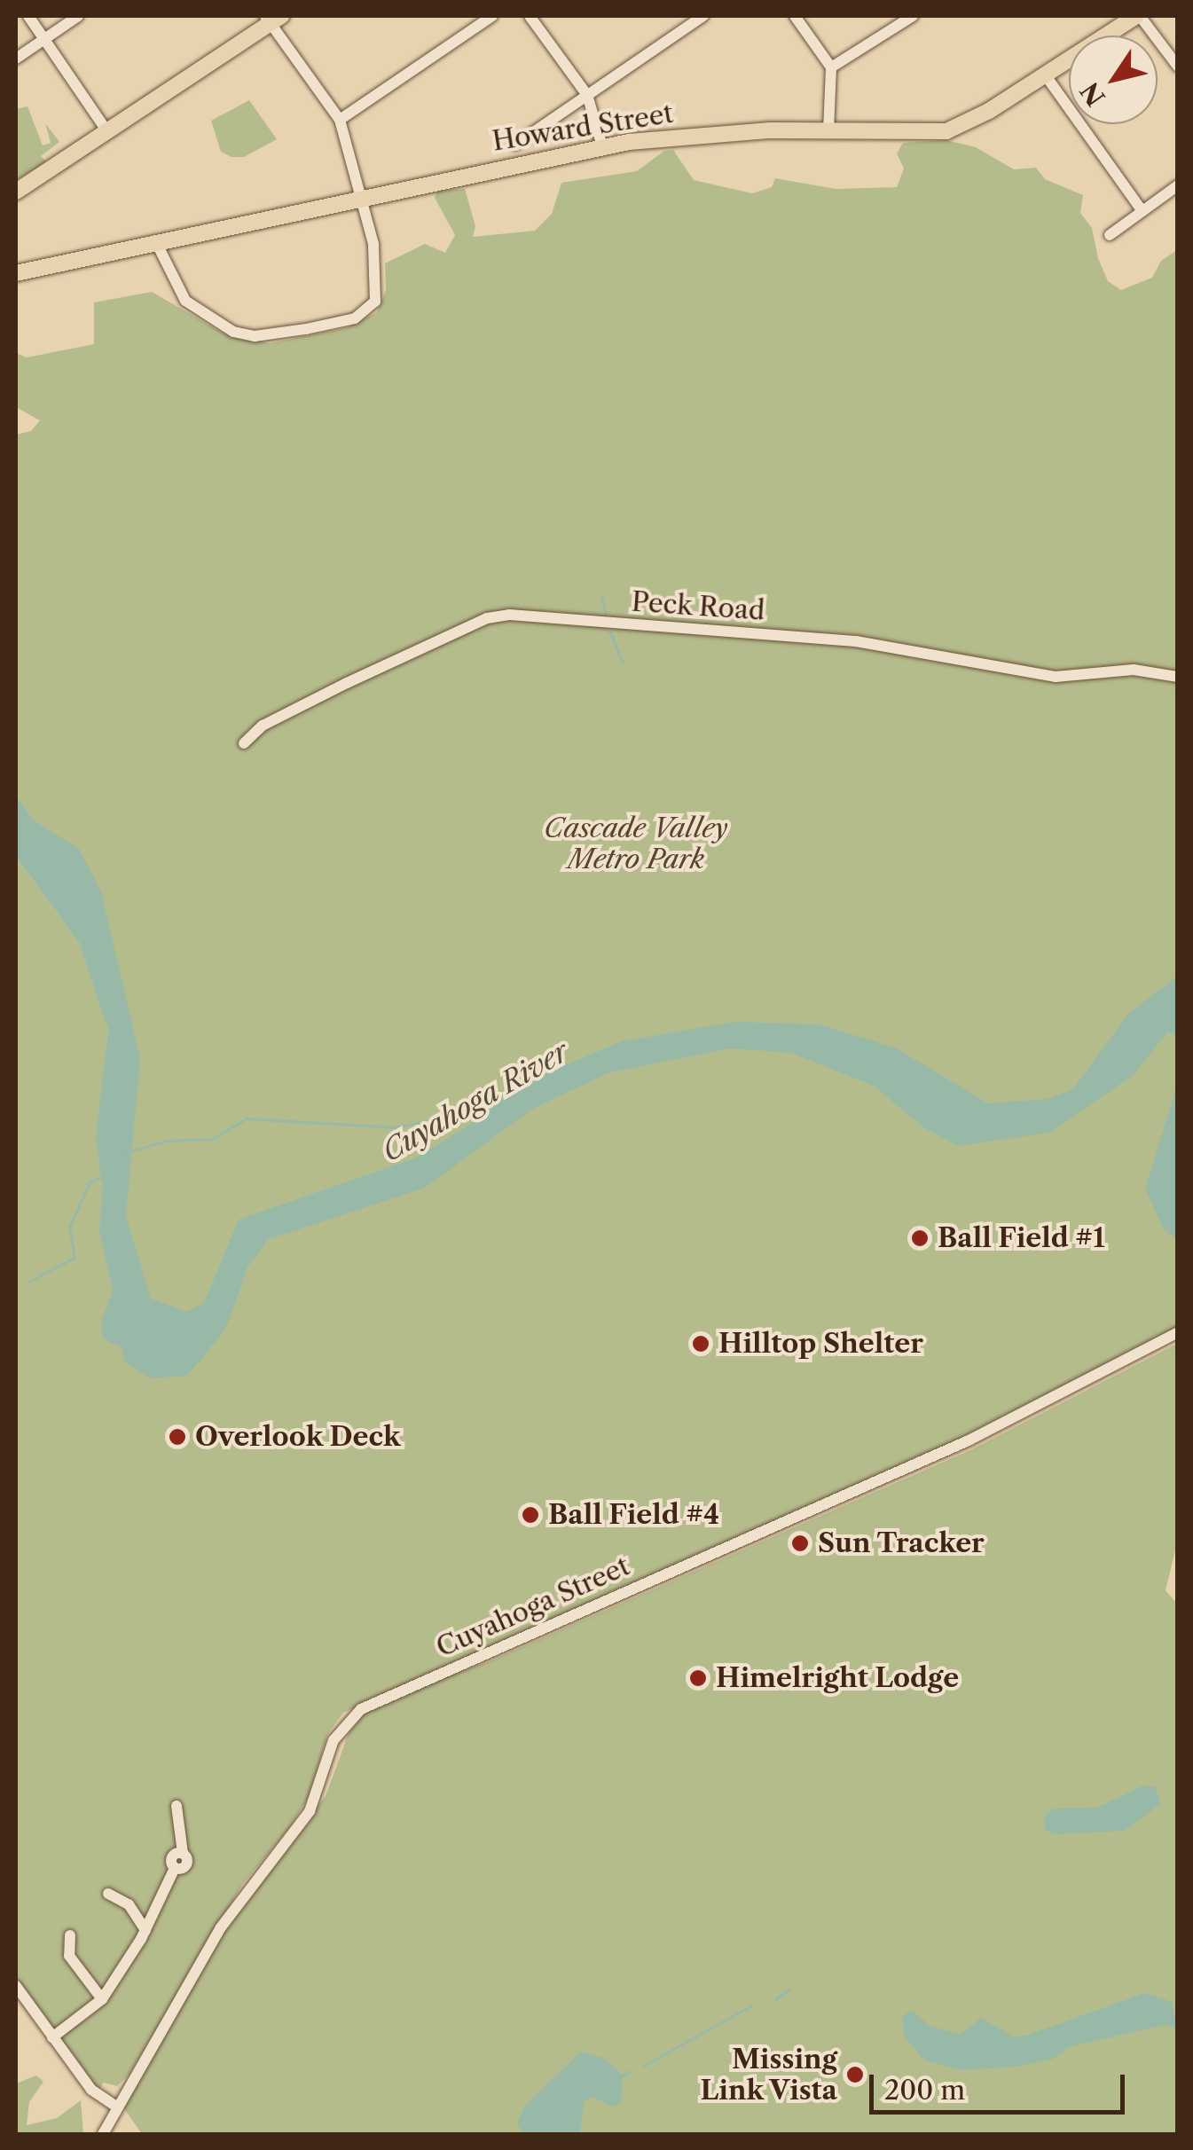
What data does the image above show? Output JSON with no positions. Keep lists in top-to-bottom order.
{
  "streets": {
    "main road": ["Howard Street"],
    "street": ["Peck Road", "Cuyahoga Street"]
  },
  "water": ["Cuyahoga River"],
  "parks": ["Cascade Valley Metro Park"],
  "places": [
    "Ball Field #1",
    "Hilltop Shelter",
    "Overlook Deck",
    "Ball Field #4",
    "Sun Tracker",
    "Himelright Lodge",
    "Missing Link Vista"
  ],
  "scale_bar": "200 m",
  "north": "bottom left"
}
